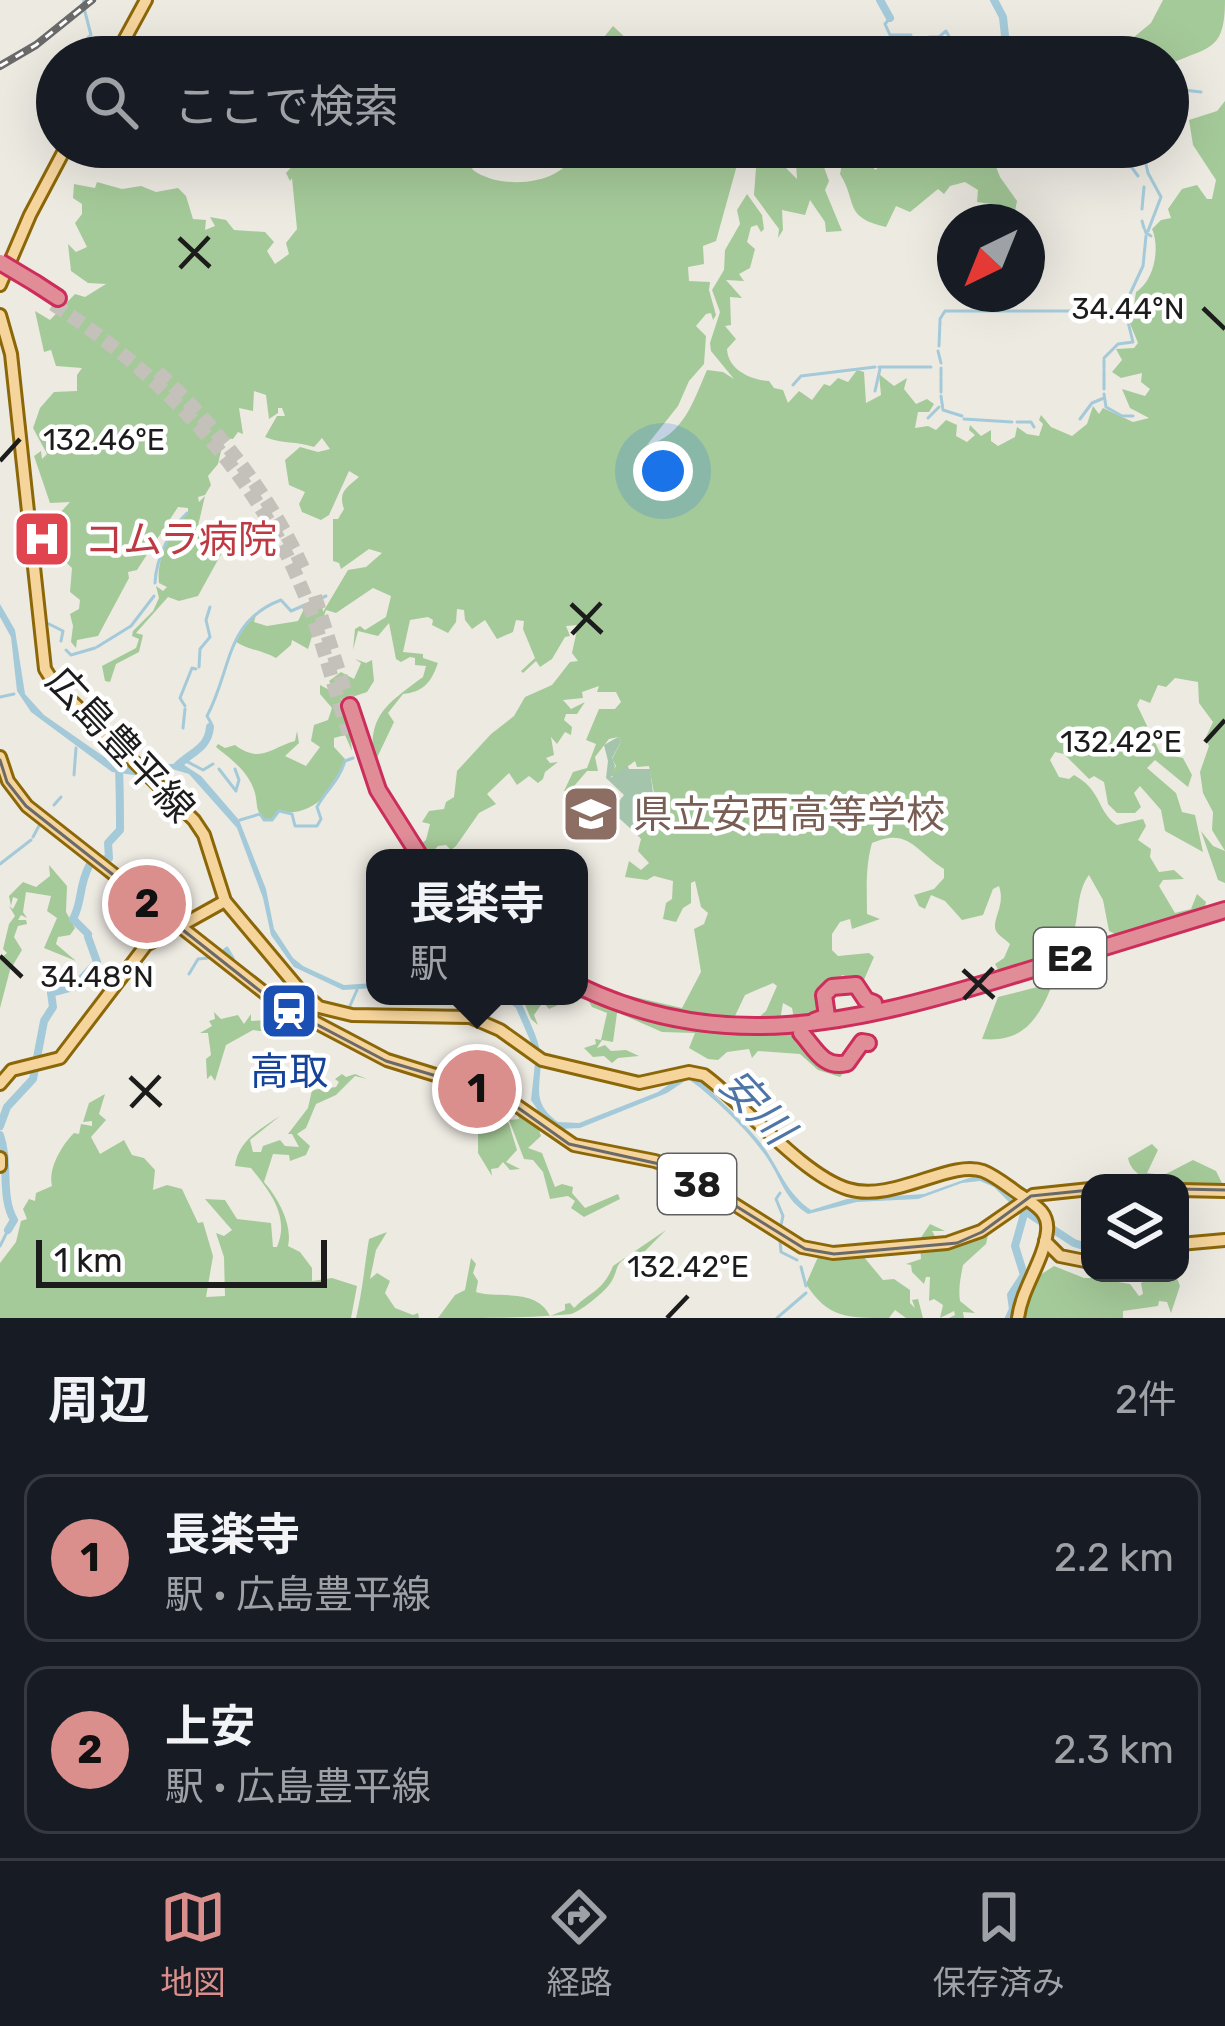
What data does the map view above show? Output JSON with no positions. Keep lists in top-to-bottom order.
{
  "streets": {
    "highway": ["E2"],
    "main road": ["広島豊平線", "38"]
  },
  "crossings": [
    ["広島豊平線", "38"]
  ],
  "water": ["安川"],
  "places": {
    "hospital": ["コムラ病院"],
    "school or university": ["県立安西高等学校"],
    "station": ["高取"]
  },
  "scale_bar": "1 km",
  "north": "bottom left",
  "page": {
    "search": "ここで検索",
    "popup": ["長楽寺", "駅"],
    "pins": ["2", "1"],
    "scale": "1 km",
    "heading": ["周辺", "2件"],
    "list": [
      {
        "mark": "1",
        "name": "長楽寺",
        "note": "駅 · 広島豊平線",
        "value": "2.2 km"
      },
      {
        "mark": "2",
        "name": "上安",
        "note": "駅 · 広島豊平線",
        "value": "2.3 km"
      }
    ],
    "nav": ["地図", "経路", "保存済み"]
  },
  "coordinates": [
    "34.44°N",
    "132.46°E",
    "132.42°E",
    "34.48°N"
  ]
}
